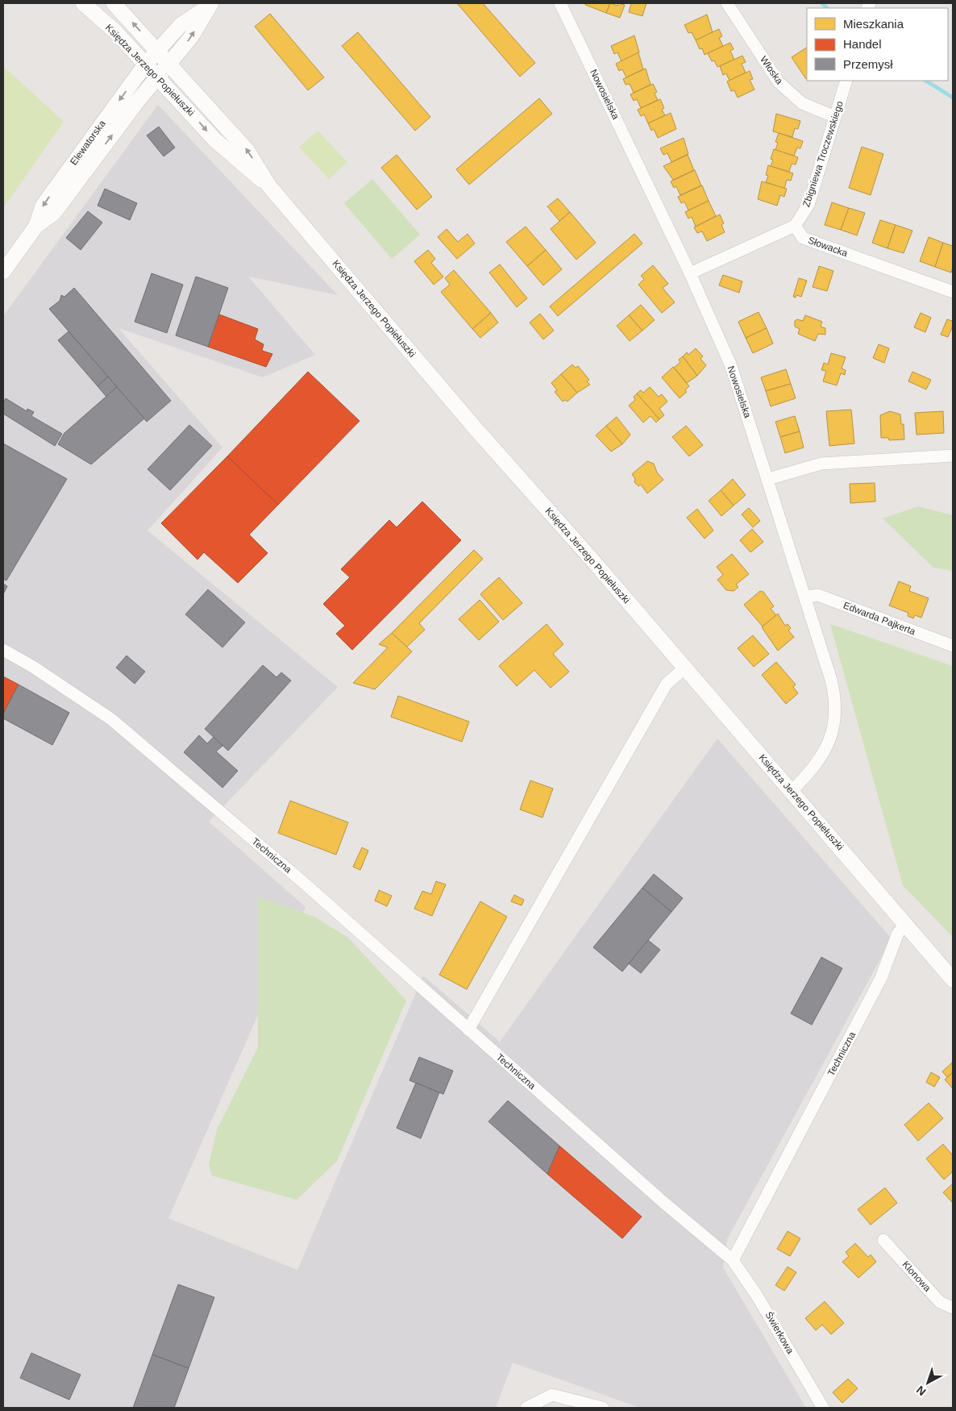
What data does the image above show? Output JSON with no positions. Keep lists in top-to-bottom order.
{
  "streets": {
    "street": [
      "Księdza Jerzego Popiełuszki",
      "Włoska",
      "Nowosielska",
      "Elewatorska",
      "Zbigniewa Troczewskiego",
      "Słowacka",
      "Edwarda Pajkerta",
      "Techniczna",
      "Klonowa",
      "Świerkowa"
    ]
  },
  "crossings": [
    ["Księdza Jerzego Popiełuszki", "Nowosielska"],
    ["Księdza Jerzego Popiełuszki", "Elewatorska"],
    ["Księdza Jerzego Popiełuszki", "Techniczna"],
    ["Włoska", "Zbigniewa Troczewskiego"],
    ["Nowosielska", "Edwarda Pajkerta"],
    ["Zbigniewa Troczewskiego", "Słowacka"],
    ["Techniczna", "Świerkowa"]
  ],
  "legend": ["Mieszkania", "Handel", "Przemysł"],
  "north": "bottom left"
}
